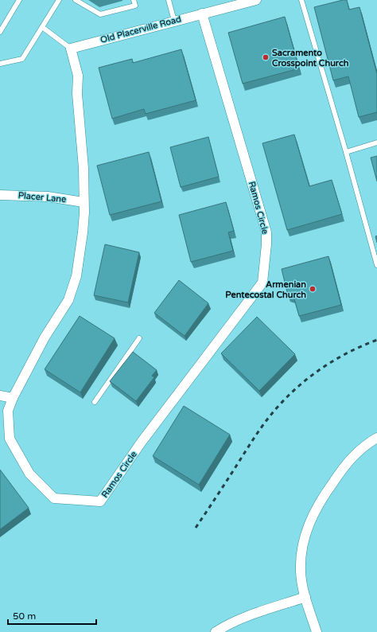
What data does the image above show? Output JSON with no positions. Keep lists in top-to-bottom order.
{
  "streets": {
    "street": ["Old Placerville Road", "Placer Lane", "Ramos Circle"]
  },
  "crossings": [
    ["Old Placerville Road", "Ramos Circle"],
    ["Placer Lane", "Ramos Circle"]
  ],
  "places": ["Sacramento Crosspoint Church", "Armenian Pentecostal Church"],
  "scale_bar": "50 m"
}
